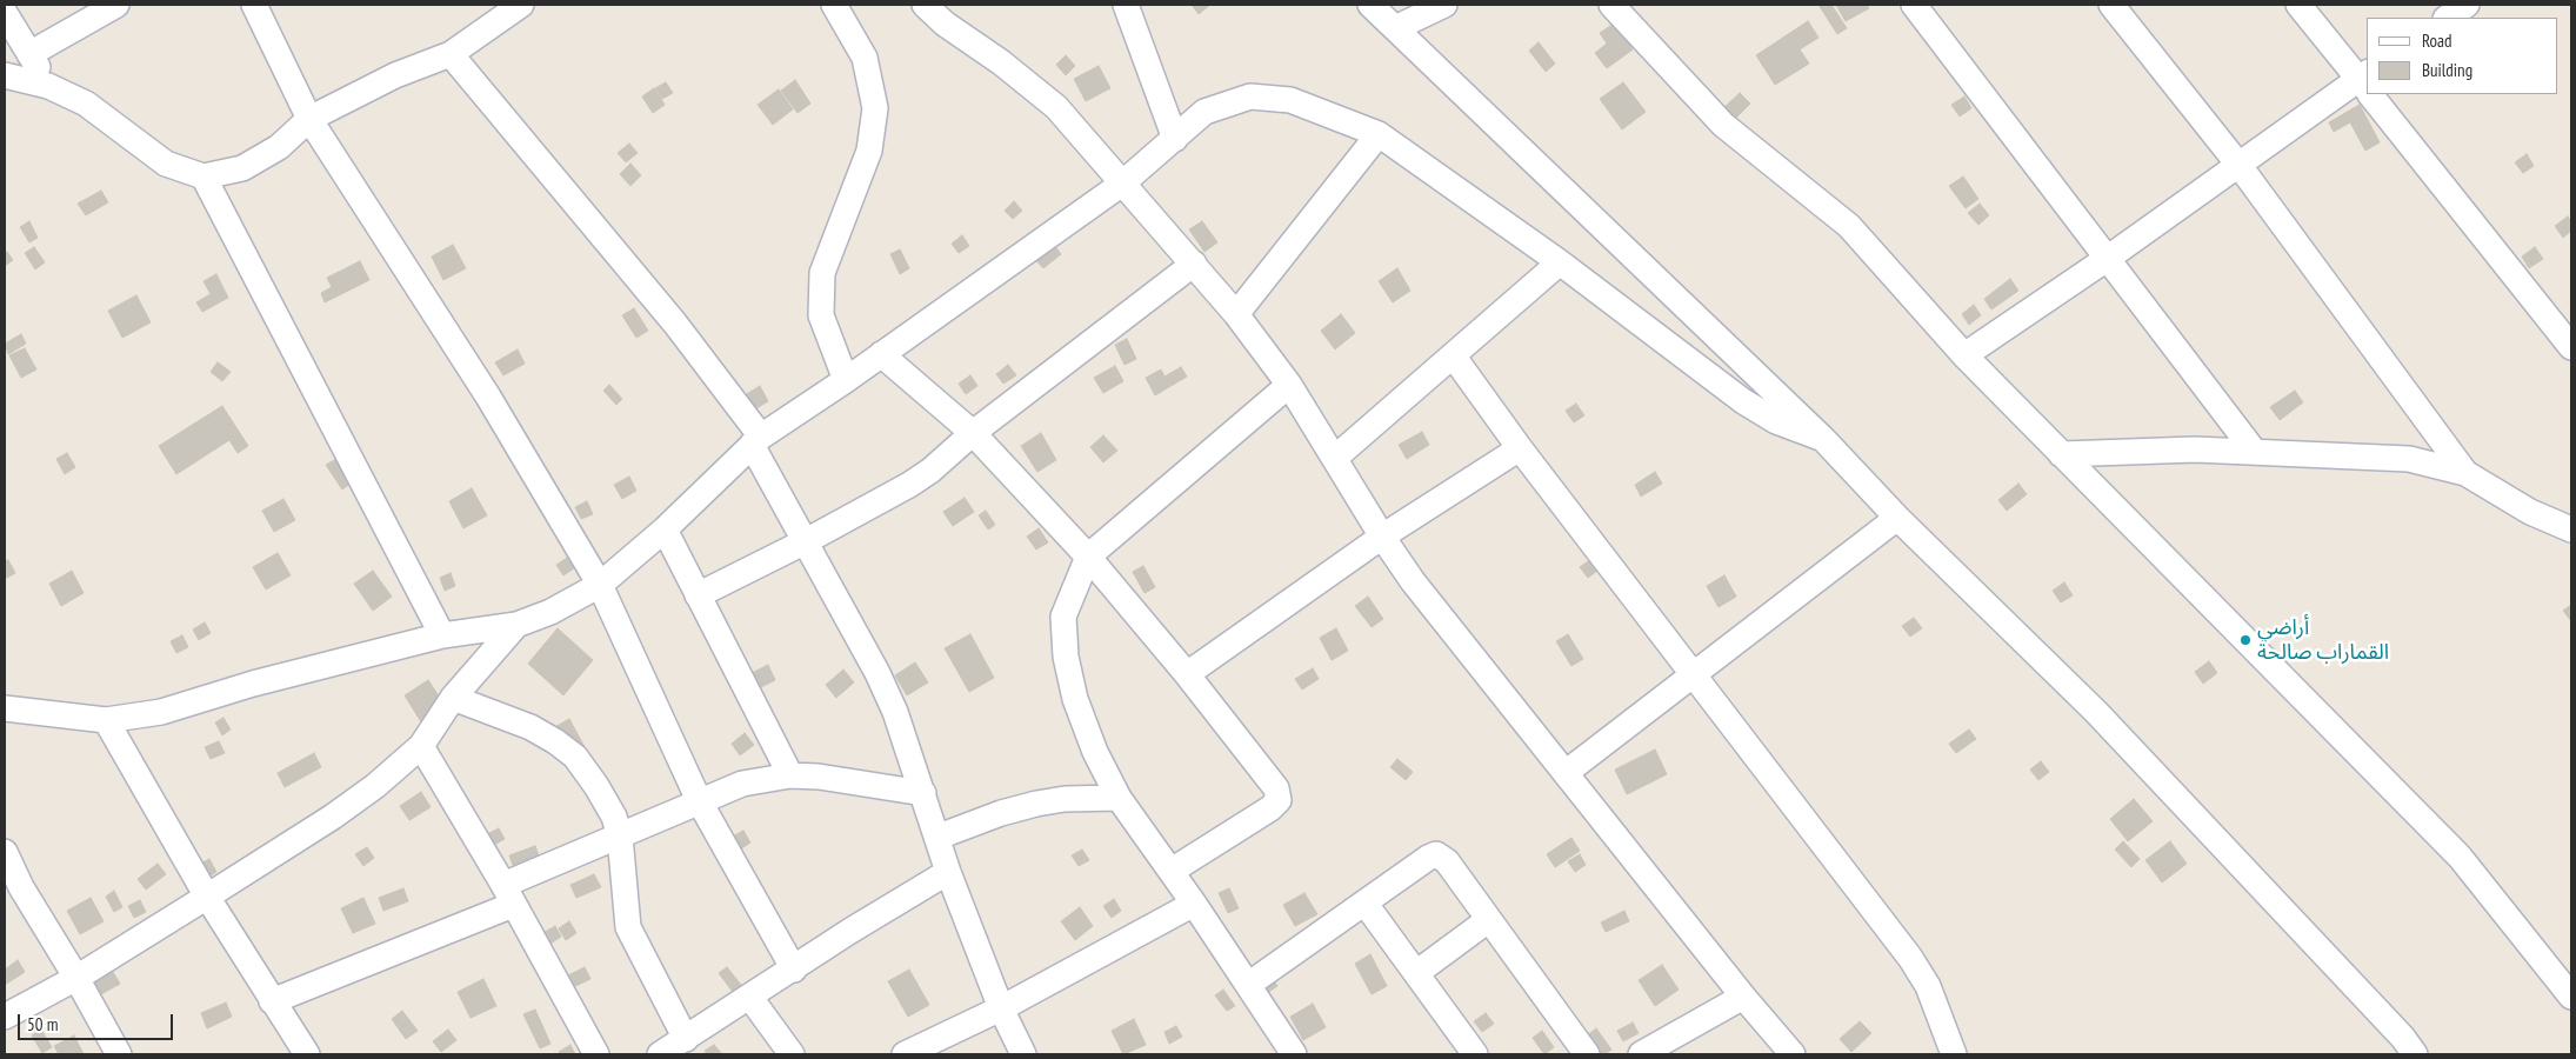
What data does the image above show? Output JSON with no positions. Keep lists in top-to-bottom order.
{
  "places": ["أراضي القماراب صالحة"],
  "legend": ["Road", "Building"],
  "scale_bar": "50 m"
}
